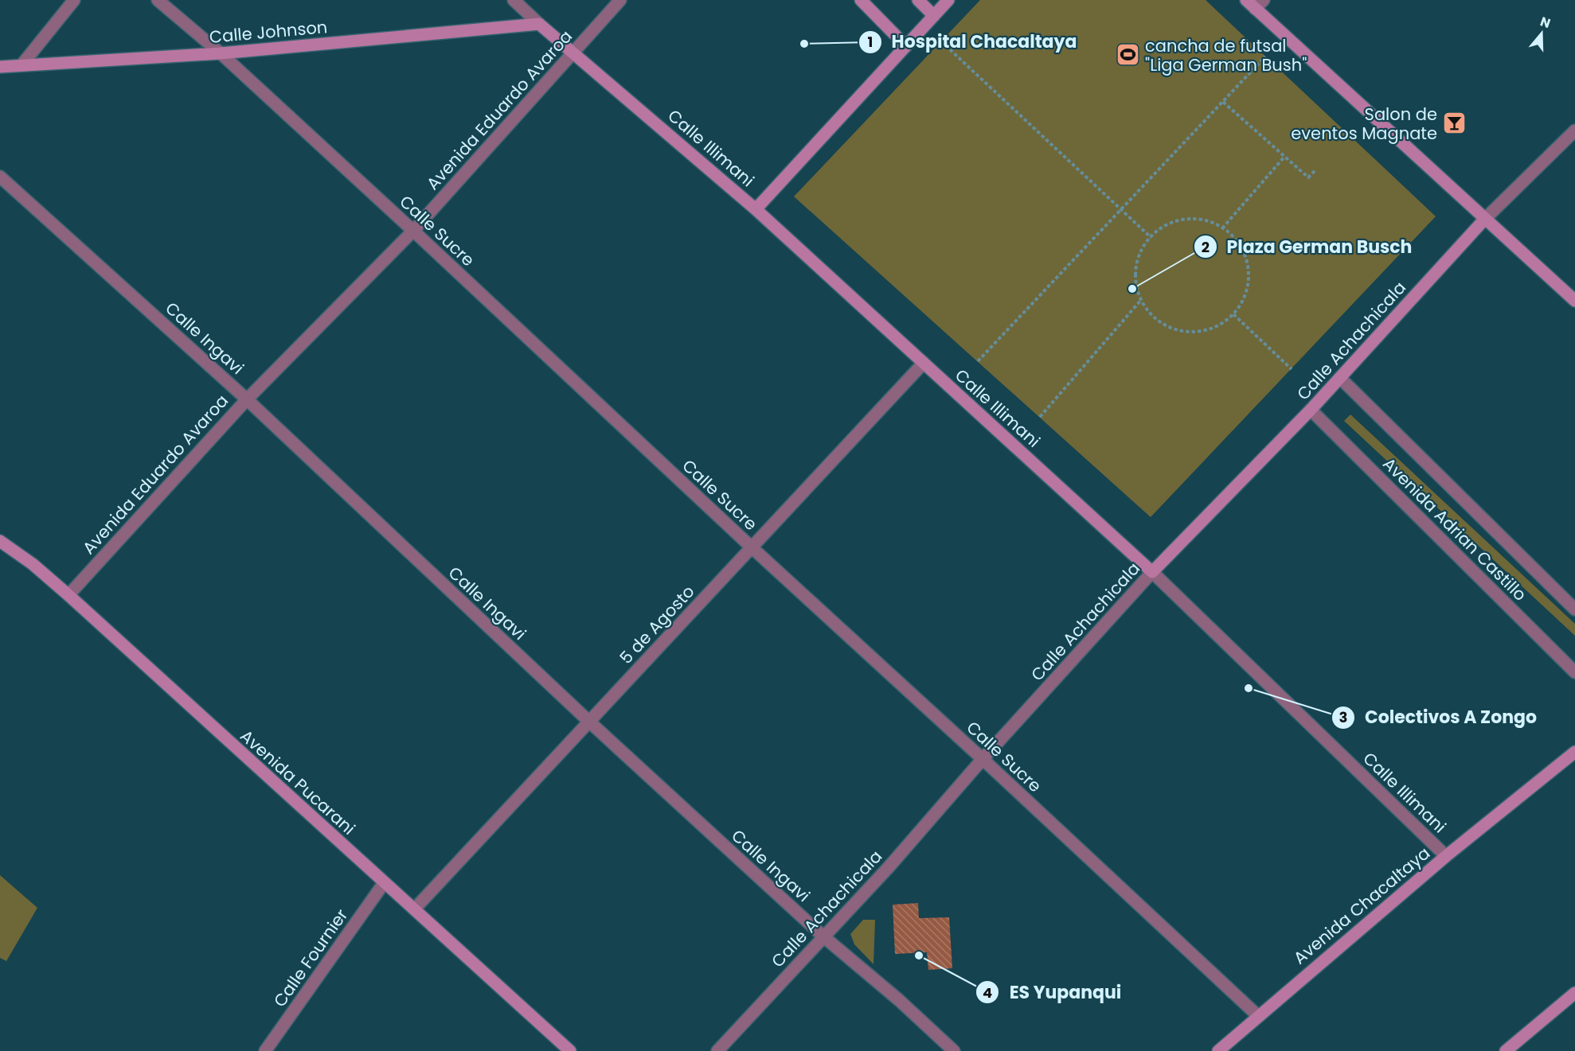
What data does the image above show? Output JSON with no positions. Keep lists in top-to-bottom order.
{
  "streets": {
    "street": [
      "Calle Johnson",
      "Avenida Eduardo Avaroa",
      "Calle Illimani",
      "Calle Sucre",
      "Calle Ingavi",
      "Calle Achachicala",
      "Avenida Adrian Castillo",
      "5 de Agosto",
      "Avenida Pucarani",
      "Avenida Chacaltaya",
      "Calle Fournier"
    ]
  },
  "crossings": [
    ["Calle Johnson", "Calle Illimani"],
    ["Calle Johnson", "Calle Sucre"],
    ["Avenida Eduardo Avaroa", "Calle Illimani"],
    ["Avenida Eduardo Avaroa", "Calle Sucre"],
    ["Avenida Eduardo Avaroa", "Calle Ingavi"],
    ["Avenida Eduardo Avaroa", "Avenida Pucarani"],
    ["Calle Illimani", "Calle Achachicala"],
    ["Calle Illimani", "5 de Agosto"],
    ["Calle Illimani", "Avenida Chacaltaya"],
    ["Calle Sucre", "Calle Achachicala"],
    ["Calle Sucre", "5 de Agosto"],
    ["Calle Sucre", "Avenida Chacaltaya"],
    ["Calle Ingavi", "Calle Achachicala"],
    ["Calle Ingavi", "5 de Agosto"],
    ["Calle Achachicala", "Avenida Adrian Castillo"],
    ["5 de Agosto", "Avenida Pucarani"],
    ["Avenida Pucarani", "Calle Fournier"]
  ],
  "places": {
    "other": [
      "Hospital Chacaltaya",
      "Plaza German Busch",
      "Colectivos A Zongo",
      "ES Yupanqui"
    ],
    "sports": ["cancha de futsal \"Liga German Bush\""],
    "bar": ["Salon de eventos Magnate"]
  },
  "north": "top"
}
